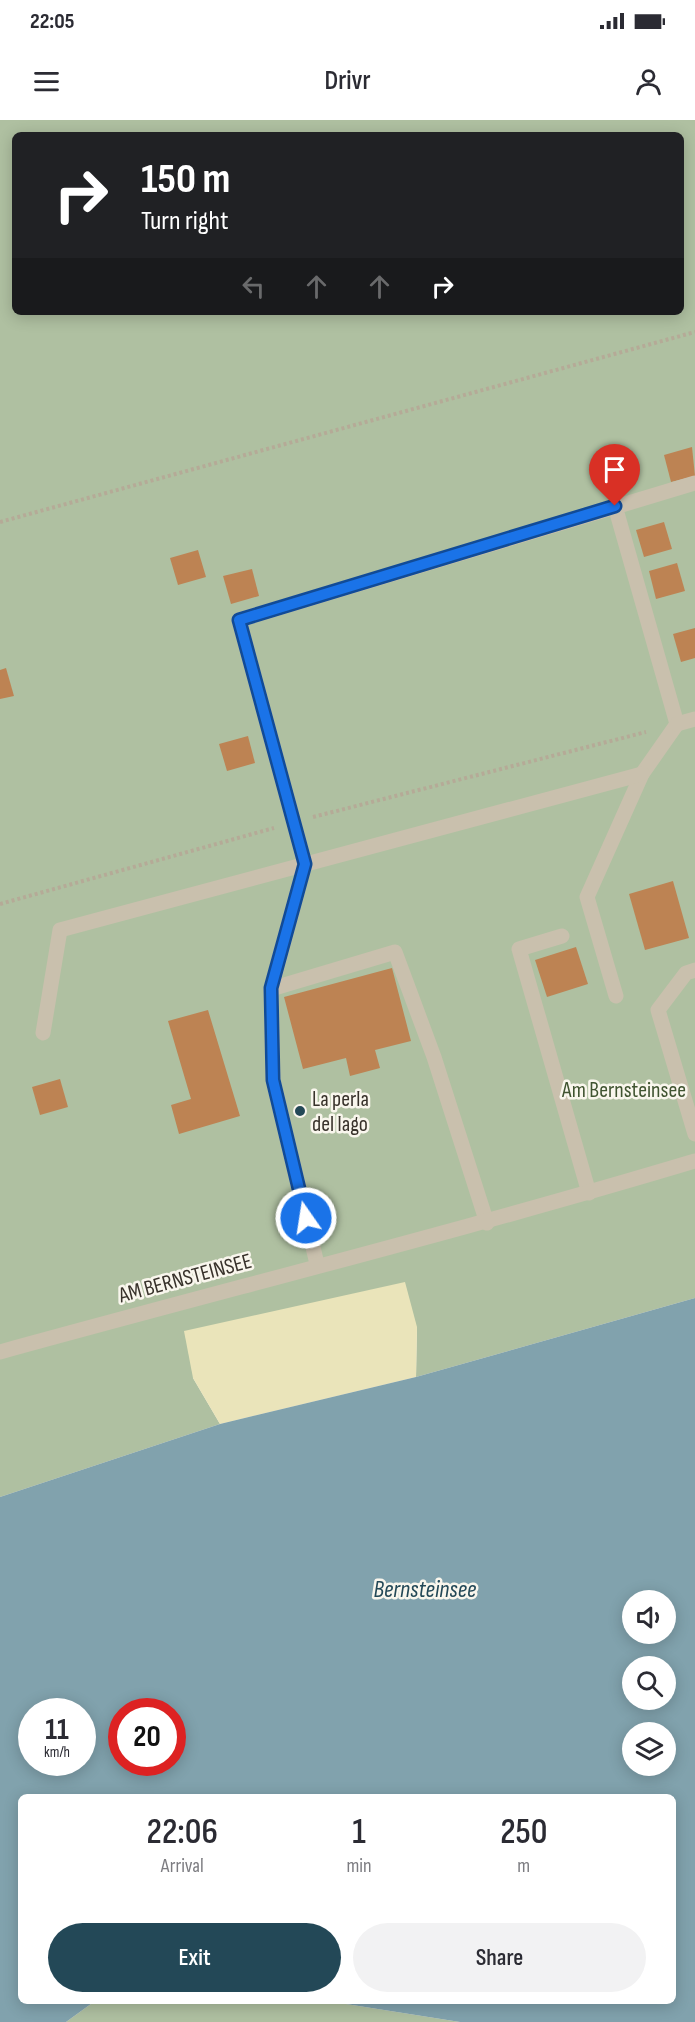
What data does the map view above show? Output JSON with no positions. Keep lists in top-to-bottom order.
{
  "streets": {
    "lane": ["AM BERNSTEINSEE"]
  },
  "water": ["Bernsteinsee"],
  "parks": ["Am Bernsteinsee"],
  "places": ["La perla del lago"],
  "page": {
    "status": "22:05",
    "header": "Drivr",
    "turn": ["150 m", "Turn right"],
    "speed": "11 km/h",
    "limit": "20",
    "eta": [
      "22:06",
      "Arrival",
      "1",
      "min",
      "250",
      "m"
    ],
    "buttons": ["Exit", "Share"]
  }
}
